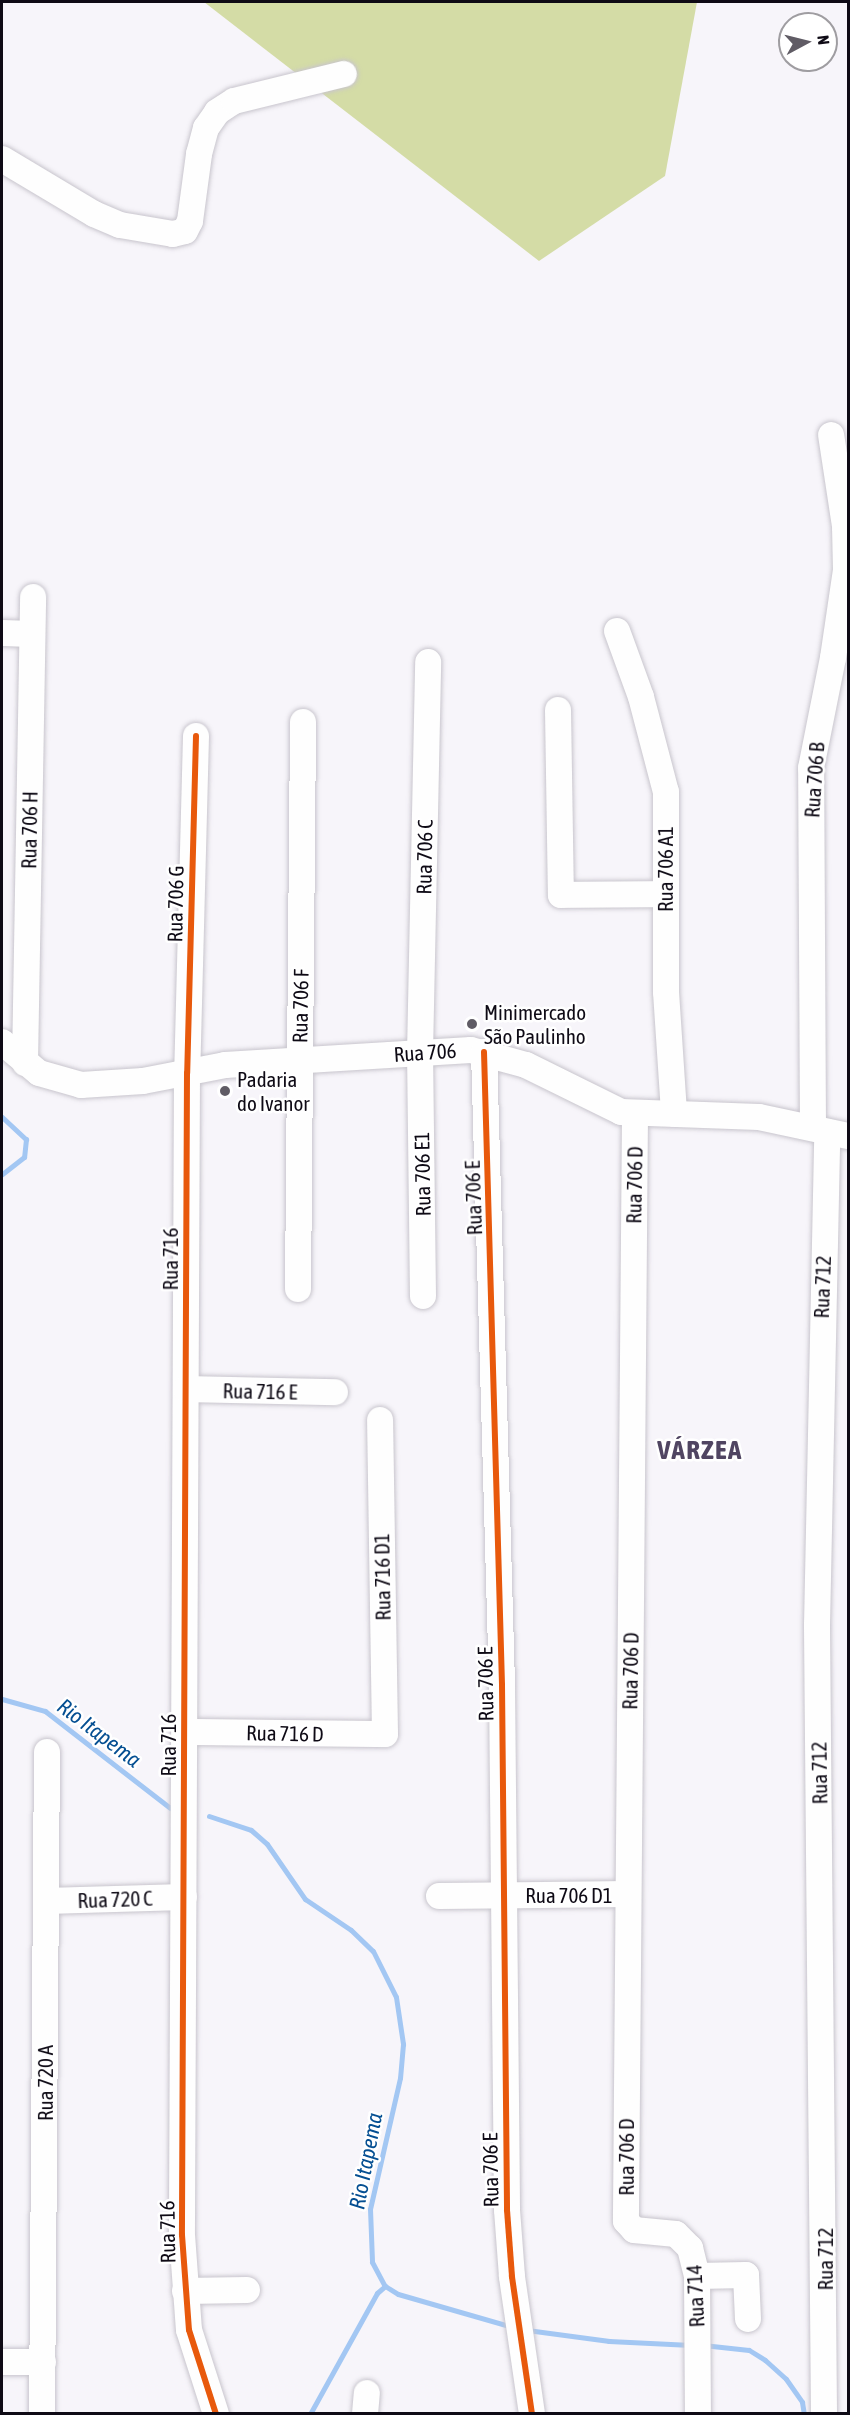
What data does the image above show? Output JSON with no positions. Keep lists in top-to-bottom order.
{
  "streets": {
    "street": [
      "Rua 706 B",
      "Rua 706 H",
      "Rua 706 C",
      "Rua 706 A1",
      "Rua 706 G",
      "Rua 706 F",
      "Rua 706",
      "Rua 706 E1",
      "Rua 706 D",
      "Rua 706 E",
      "Rua 716",
      "Rua 712",
      "Rua 716 E",
      "Rua 716 D1",
      "Rua 716 D",
      "Rua 706 D1",
      "Rua 720 C",
      "Rua 720 A",
      "Rua 714"
    ]
  },
  "crossings": [
    ["Rua 706 B", "Rua 706"],
    ["Rua 706 B", "Rua 712"],
    ["Rua 706 H", "Rua 706"],
    ["Rua 706 C", "Rua 706"],
    ["Rua 706 C", "Rua 706 E1"],
    ["Rua 706 A1", "Rua 706"],
    ["Rua 706 G", "Rua 706"],
    ["Rua 706 G", "Rua 716"],
    ["Rua 706 F", "Rua 706"],
    ["Rua 706", "Rua 706 E1"],
    ["Rua 706", "Rua 706 D"],
    ["Rua 706", "Rua 706 E"],
    ["Rua 706", "Rua 716"],
    ["Rua 706", "Rua 712"],
    ["Rua 706 D", "Rua 706 D1"],
    ["Rua 706 D", "Rua 714"],
    ["Rua 706 E", "Rua 706 D1"],
    ["Rua 716", "Rua 716 E"],
    ["Rua 716", "Rua 716 D"],
    ["Rua 716", "Rua 720 C"],
    ["Rua 716 D1", "Rua 716 D"],
    ["Rua 720 C", "Rua 720 A"]
  ],
  "districts": ["VÁRZEA"],
  "water": ["Rio Itapema"],
  "places": ["Minimercado São Paulinho", "Padaria do Ivanor"],
  "north": "right"
}
